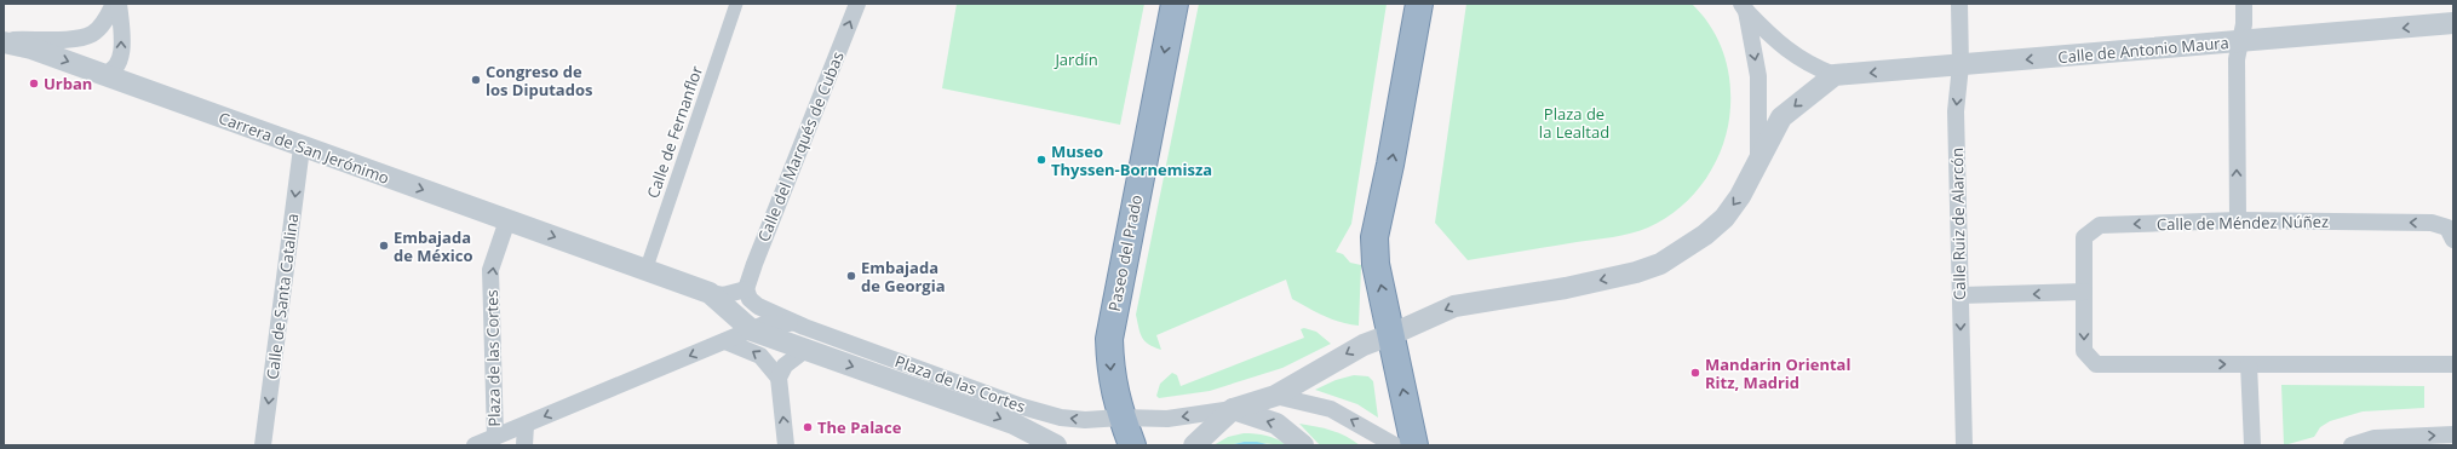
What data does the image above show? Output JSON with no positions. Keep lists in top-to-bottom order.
{
  "streets": {
    "highway": ["Paseo del Prado"],
    "street": [
      "Calle de Antonio Maura",
      "Calle de Fernanflor",
      "Calle del Marqués de Cubas",
      "Carrera de San Jerónimo",
      "Calle de Méndez Núñez",
      "Calle Ruiz de Alarcón",
      "Calle de Santa Catalina",
      "Plaza de las Cortes"
    ]
  },
  "crossings": [
    ["Calle de Antonio Maura", "Calle Ruiz de Alarcón"],
    ["Calle de Fernanflor", "Plaza de las Cortes"],
    ["Calle del Marqués de Cubas", "Plaza de las Cortes"],
    ["Carrera de San Jerónimo", "Calle de Santa Catalina"],
    ["Carrera de San Jerónimo", "Plaza de las Cortes"],
    ["Paseo del Prado", "Plaza de las Cortes"]
  ],
  "one_way": [
    "Calle de Antonio Maura",
    "Calle del Marqués de Cubas",
    "Carrera de San Jerónimo",
    "Calle Ruiz de Alarcón",
    "Paseo del Prado",
    "Calle de Santa Catalina"
  ],
  "parks": ["Jardín", "Plaza de la Lealtad"],
  "places": [
    "Congreso de los Diputados",
    "Urban",
    "Museo Thyssen-Bornemisza",
    "Embajada de México",
    "Embajada de Georgia",
    "Mandarin Oriental Ritz, Madrid",
    "The Palace"
  ]
}
